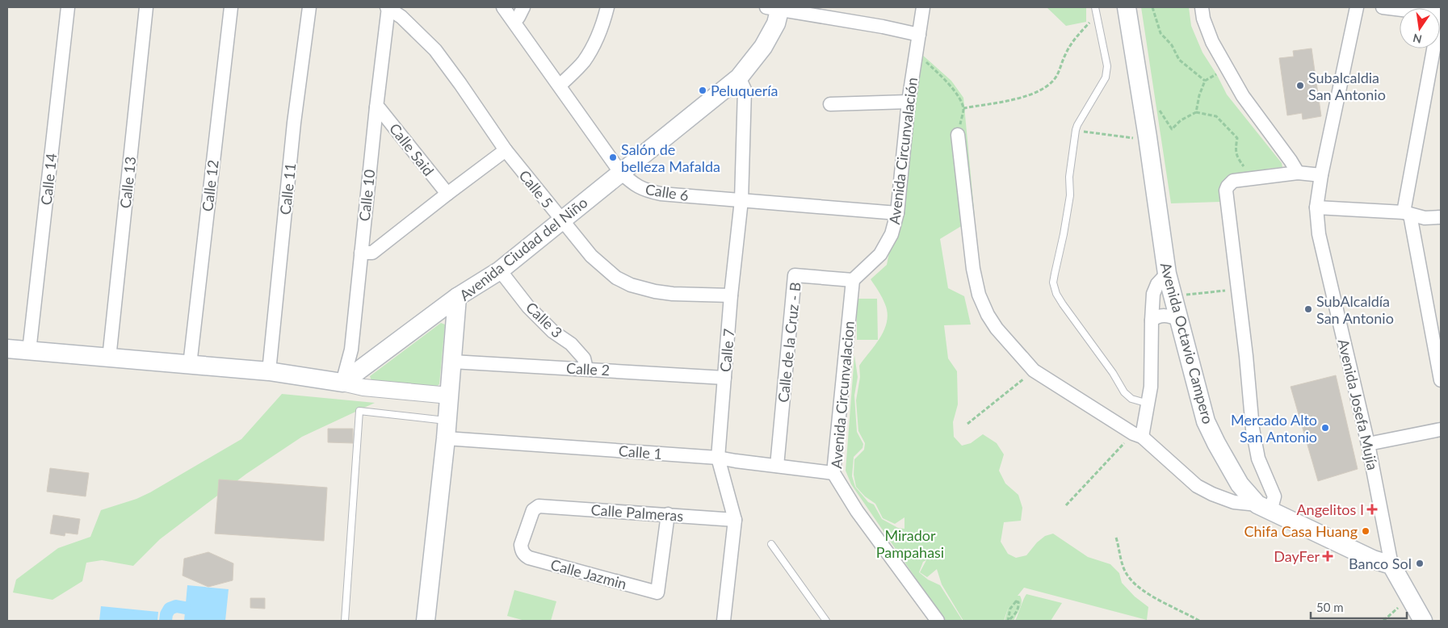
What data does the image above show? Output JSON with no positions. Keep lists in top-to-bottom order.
{
  "streets": {
    "main road": ["Avenida Ciudad del Niño", "Avenida Octavio Campero"],
    "street": [
      "Calle Said",
      "Avenida Circunvalación",
      "Calle 14",
      "Calle 13",
      "Calle 12",
      "Calle 11",
      "Calle 5",
      "Calle 6",
      "Calle 10",
      "Calle 3",
      "Calle de la Cruz - B",
      "Calle 7",
      "Calle 2",
      "Avenida Circunvalacion",
      "Avenida Josefa Mujía",
      "Calle 1",
      "Calle Palmeras",
      "Calle Jazmin"
    ]
  },
  "crossings": [
    ["Calle Said", "Calle 10"],
    ["Avenida Circunvalación", "Calle 6"],
    ["Avenida Circunvalación", "Calle de la Cruz - B"],
    ["Avenida Circunvalación", "Avenida Circunvalacion"],
    ["Calle 5", "Calle 10"],
    ["Calle 5", "Avenida Ciudad del Niño"],
    ["Calle 5", "Calle 7"],
    ["Calle 6", "Avenida Ciudad del Niño"],
    ["Calle 6", "Calle 7"],
    ["Avenida Ciudad del Niño", "Calle 3"],
    ["Avenida Ciudad del Niño", "Calle 7"],
    ["Avenida Ciudad del Niño", "Calle 2"],
    ["Avenida Ciudad del Niño", "Calle 1"],
    ["Calle 3", "Calle 2"],
    ["Calle de la Cruz - B", "Avenida Circunvalacion"],
    ["Calle de la Cruz - B", "Calle 1"],
    ["Avenida Octavio Campero", "Avenida Josefa Mujía"],
    ["Calle 7", "Calle 2"],
    ["Calle 7", "Calle 1"],
    ["Calle 7", "Calle Palmeras"],
    ["Avenida Circunvalacion", "Calle 1"],
    ["Calle Palmeras", "Calle Jazmin"]
  ],
  "parks": ["Mirador Pampahasi"],
  "places": {
    "other": [
      "Subalcaldia San Antonio",
      "Peluquería",
      "Salón de belleza Mafalda",
      "SubAlcaldía San Antonio",
      "Mercado Alto San Antonio",
      "Chifa Casa Huang",
      "Banco Sol"
    ],
    "health": ["Angelitos I", "DayFer"]
  },
  "scale_bar": "50 m",
  "north": "bottom"
}
